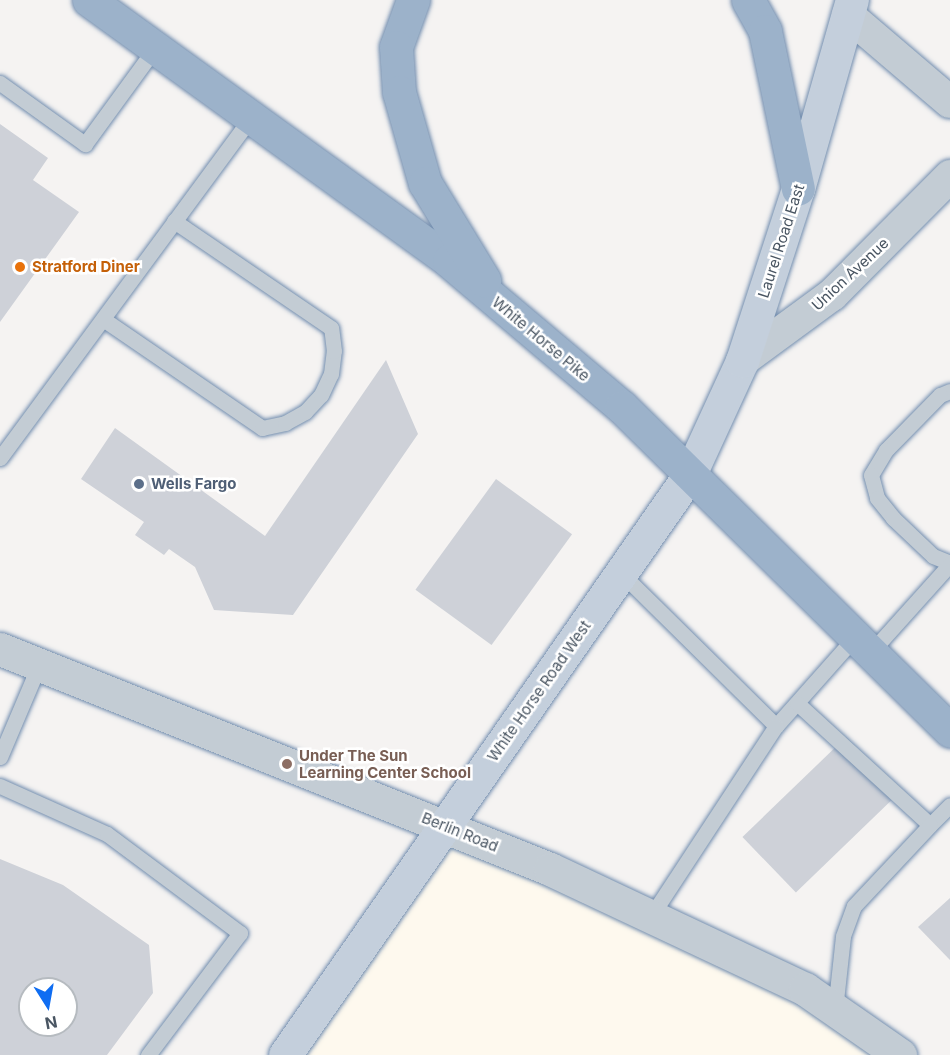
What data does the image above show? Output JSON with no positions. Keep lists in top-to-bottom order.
{
  "streets": {
    "highway": ["White Horse Pike"],
    "main road": ["Laurel Road East", "White Horse Road West"],
    "street": ["Union Avenue", "Berlin Road"]
  },
  "crossings": [
    ["Laurel Road East", "Union Avenue"],
    ["Laurel Road East", "White Horse Pike"],
    ["Laurel Road East", "White Horse Road West"],
    ["White Horse Pike", "White Horse Road West"],
    ["White Horse Road West", "Berlin Road"]
  ],
  "places": ["Stratford Diner", "Wells Fargo", "Under The Sun Learning Center School"],
  "north": "bottom"
}
